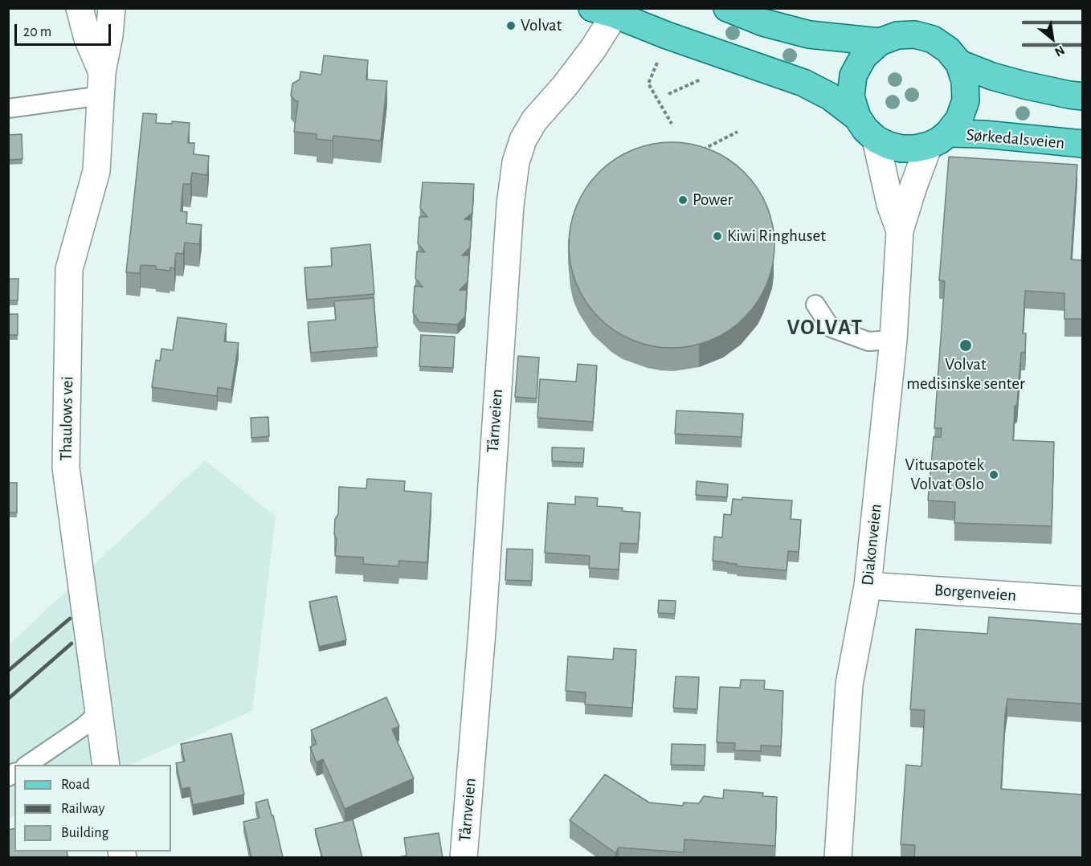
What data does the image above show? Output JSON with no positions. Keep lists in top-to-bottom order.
{
  "streets": {
    "main road": ["Sørkedalsveien"],
    "street": [
      "Thaulows vei",
      "Tårnveien",
      "Diakonveien",
      "Borgenveien"
    ]
  },
  "crossings": [
    ["Sørkedalsveien", "Diakonveien"],
    ["Diakonveien", "Borgenveien"]
  ],
  "districts": ["VOLVAT"],
  "places": [
    "Volvat",
    "Power",
    "Kiwi Ringhuset",
    "Volvat medisinske senter",
    "Vitusapotek Volvat Oslo"
  ],
  "legend": ["Road", "Railway", "Building"],
  "scale_bar": "20 m",
  "north": "bottom right"
}
